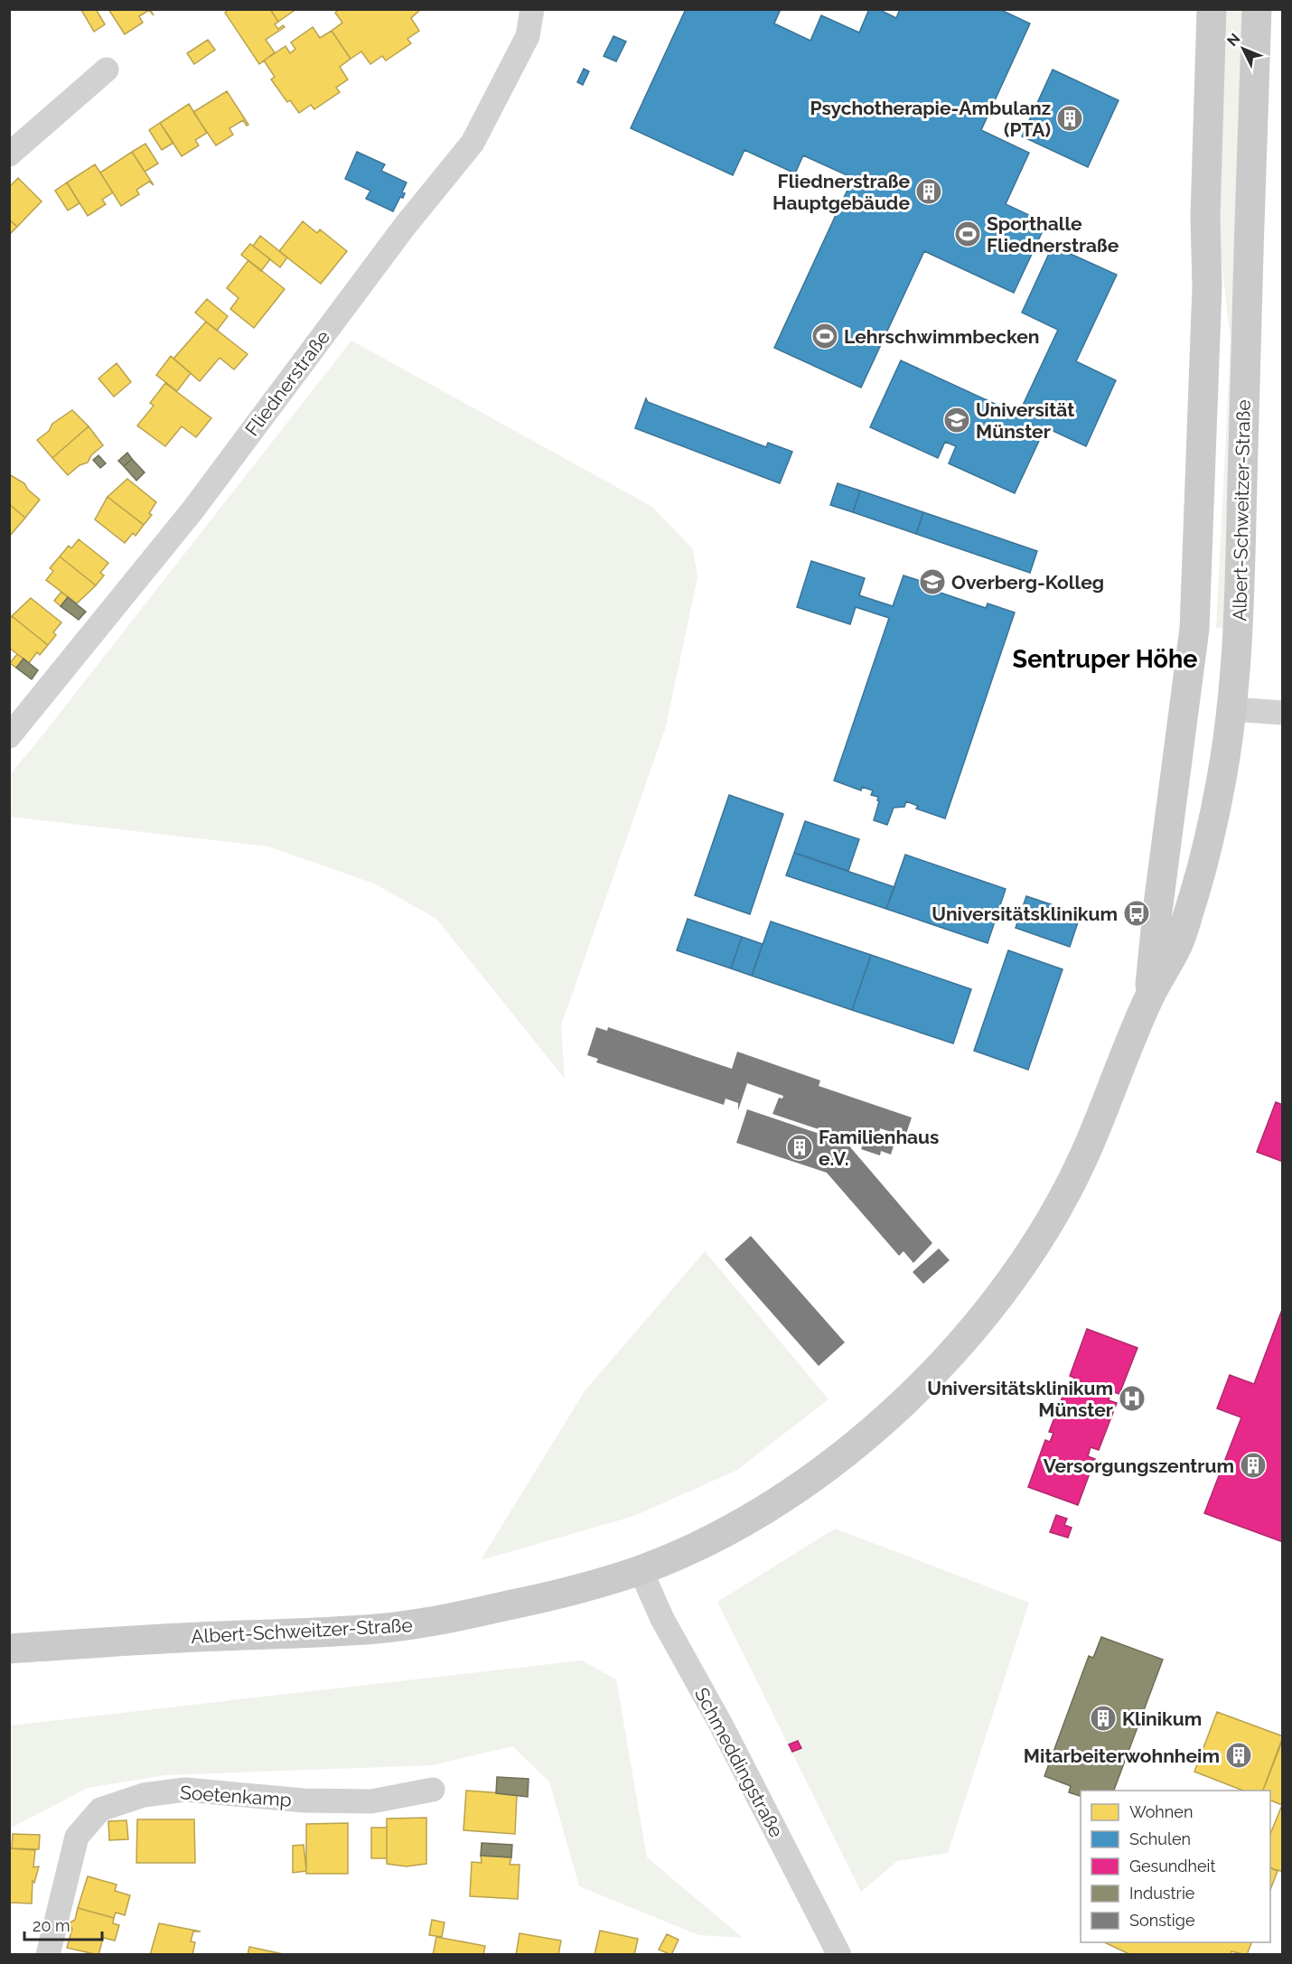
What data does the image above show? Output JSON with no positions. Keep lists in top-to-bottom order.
{
  "streets": {
    "street": [
      "Fliednerstraße",
      "Albert-Schweitzer-Straße",
      "Schmeddingstraße",
      "Soetenkamp"
    ]
  },
  "crossings": [
    ["Albert-Schweitzer-Straße", "Schmeddingstraße"]
  ],
  "districts": ["Sentruper Höhe"],
  "places": {
    "building": [
      "Psychotherapie-Ambulanz (PTA)",
      "Fliednerstraße Hauptgebäude",
      "Familienhaus e.V.",
      "Versorgungszentrum",
      "Klinikum",
      "Mitarbeiterwohnheim"
    ],
    "sports": ["Sporthalle Fliednerstraße", "Lehrschwimmbecken"],
    "school or university": ["Universität Münster", "Overberg-Kolleg"],
    "bus stop": ["Universitätsklinikum"],
    "hospital": ["Universitätsklinikum Münster"]
  },
  "legend": [
    "Wohnen",
    "Schulen",
    "Gesundheit",
    "Industrie",
    "Sonstige"
  ],
  "scale_bar": "20 m",
  "north": "top left"
}
